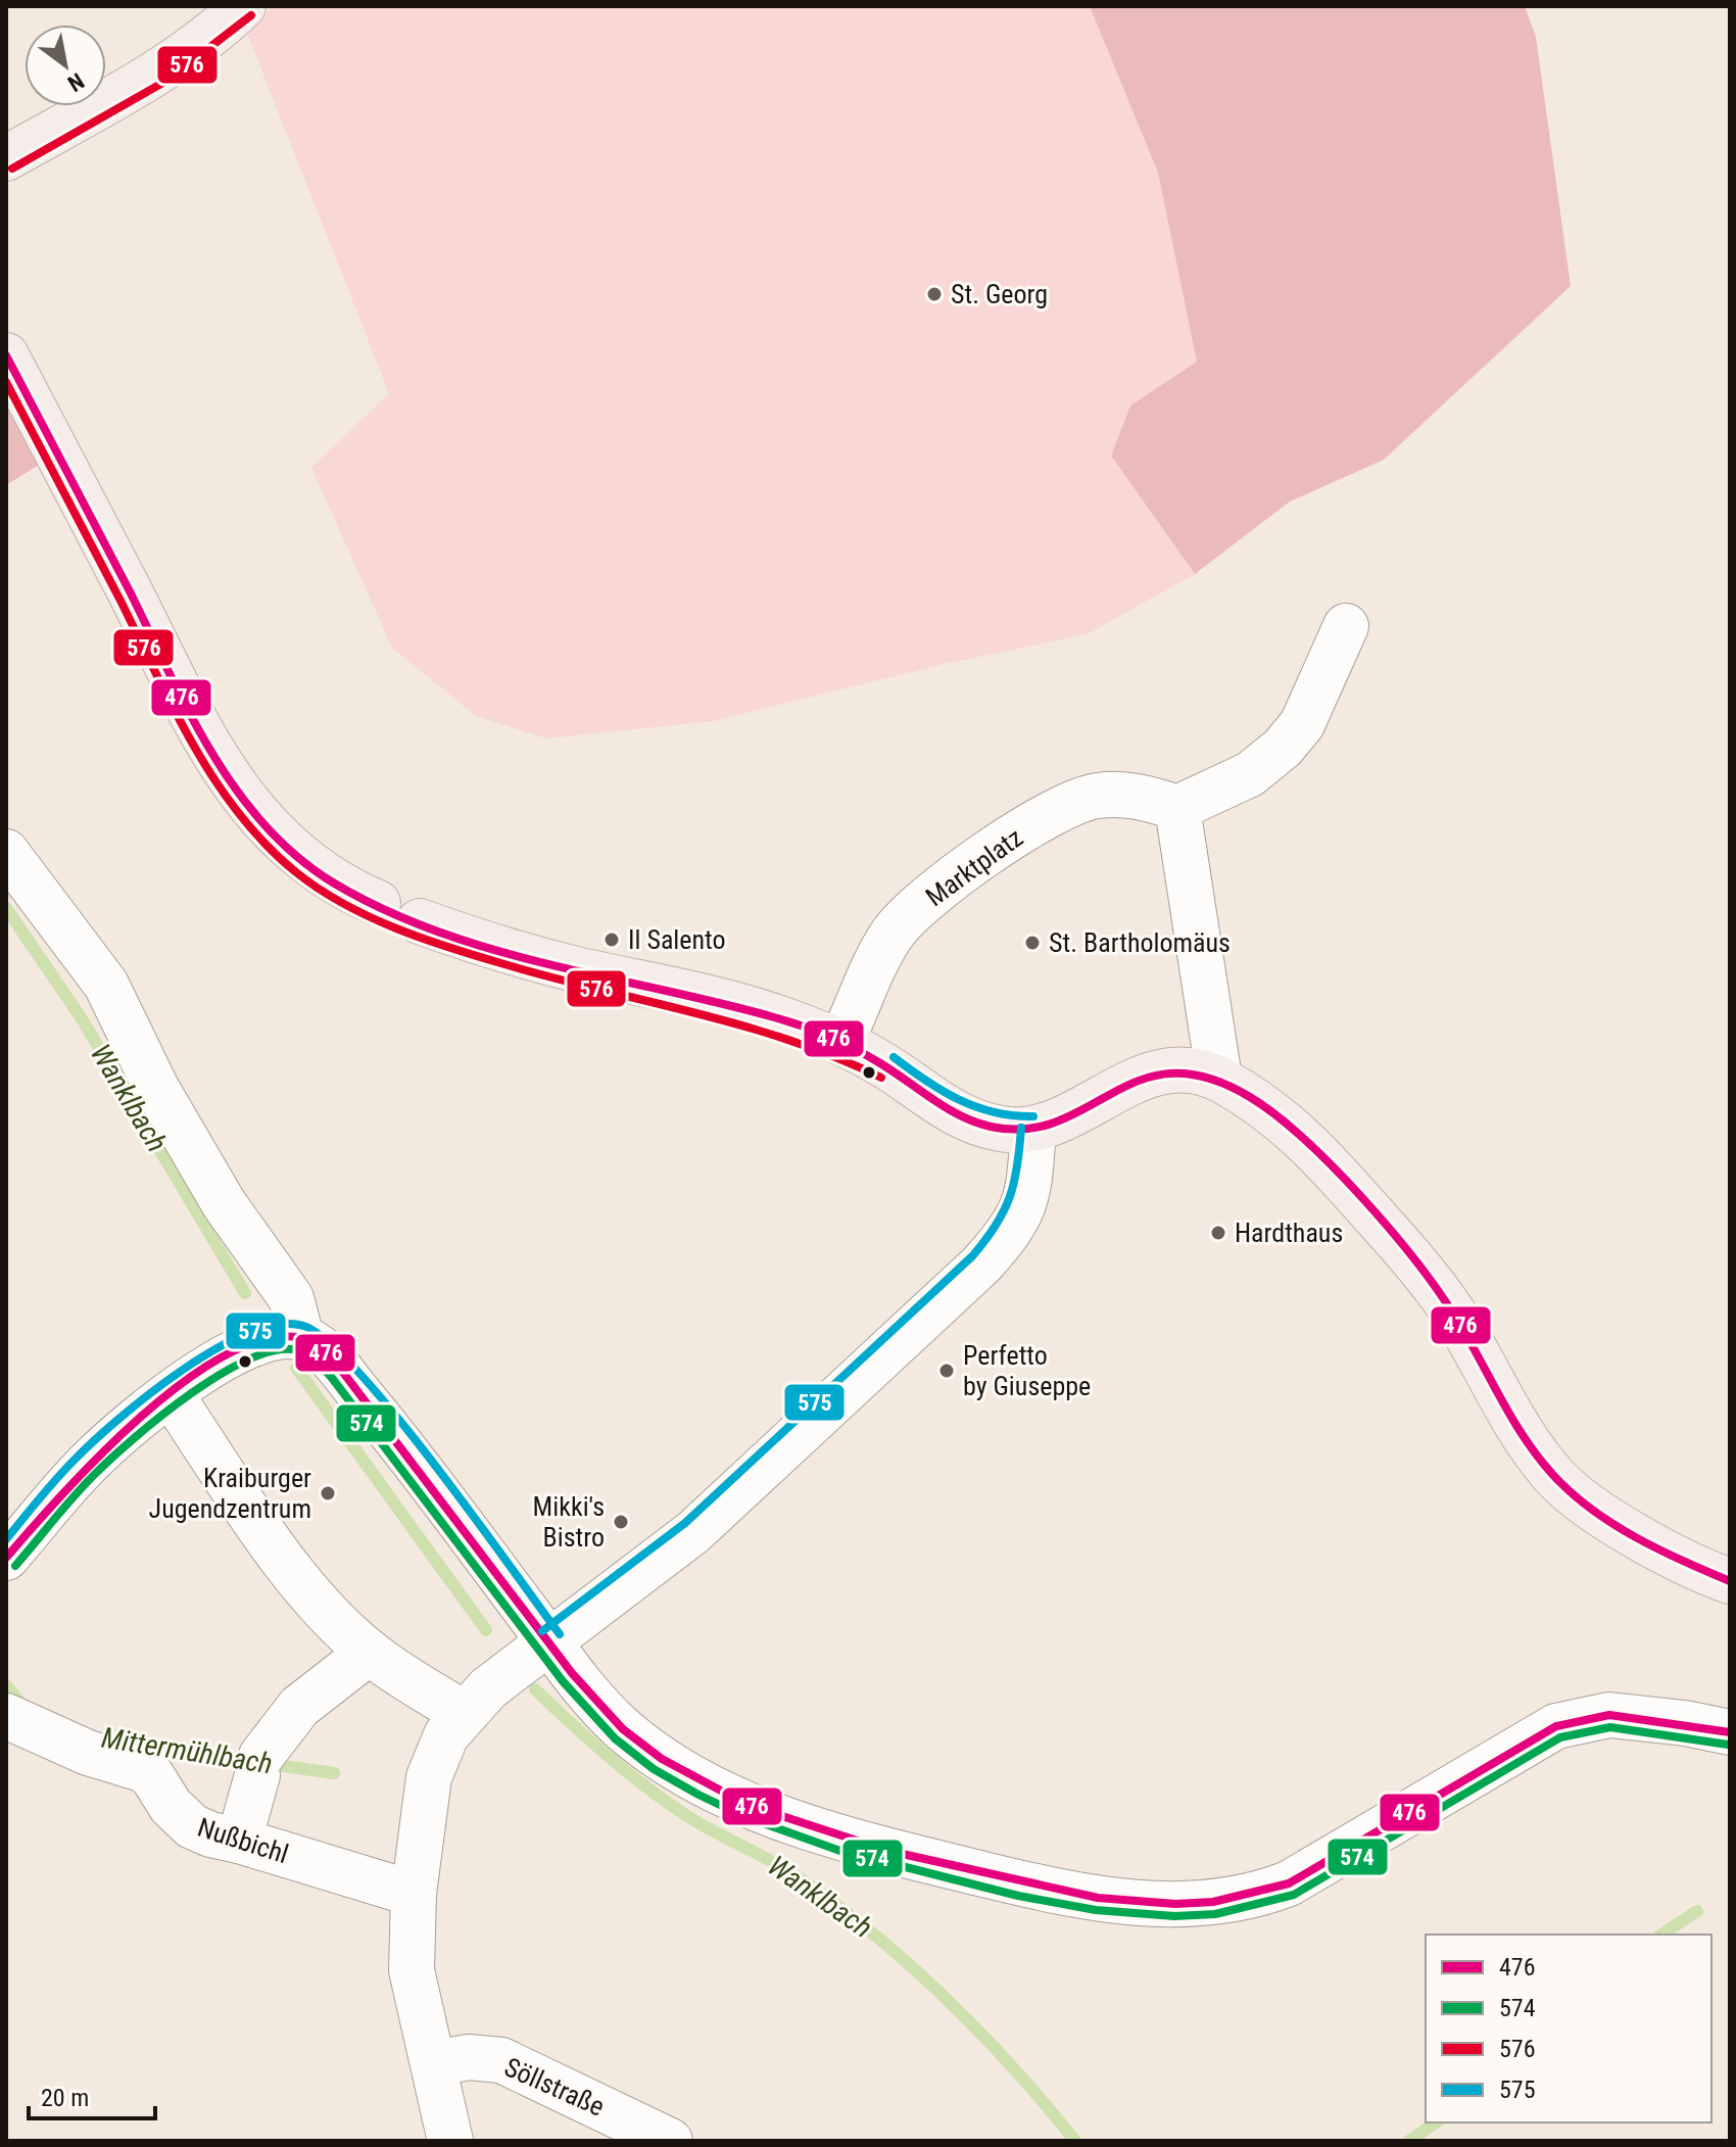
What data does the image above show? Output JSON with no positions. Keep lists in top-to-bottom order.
{
  "streets": {
    "street": ["Marktplatz", "Nußbichl", "Söllstraße"]
  },
  "water": ["Wanklbach", "Mittermühlbach"],
  "places": [
    "St. Georg",
    "Il Salento",
    "St. Bartholomäus",
    "Hardthaus",
    "Perfetto by Giuseppe",
    "Kraiburger Jugendzentrum",
    "Mikki's Bistro"
  ],
  "lines": [
    "transit line 576",
    "transit line 476",
    "transit line 575",
    "transit line 574"
  ],
  "legend": [
    "476",
    "574",
    "576",
    "575"
  ],
  "scale_bar": "20 m",
  "north": "bottom right"
}
